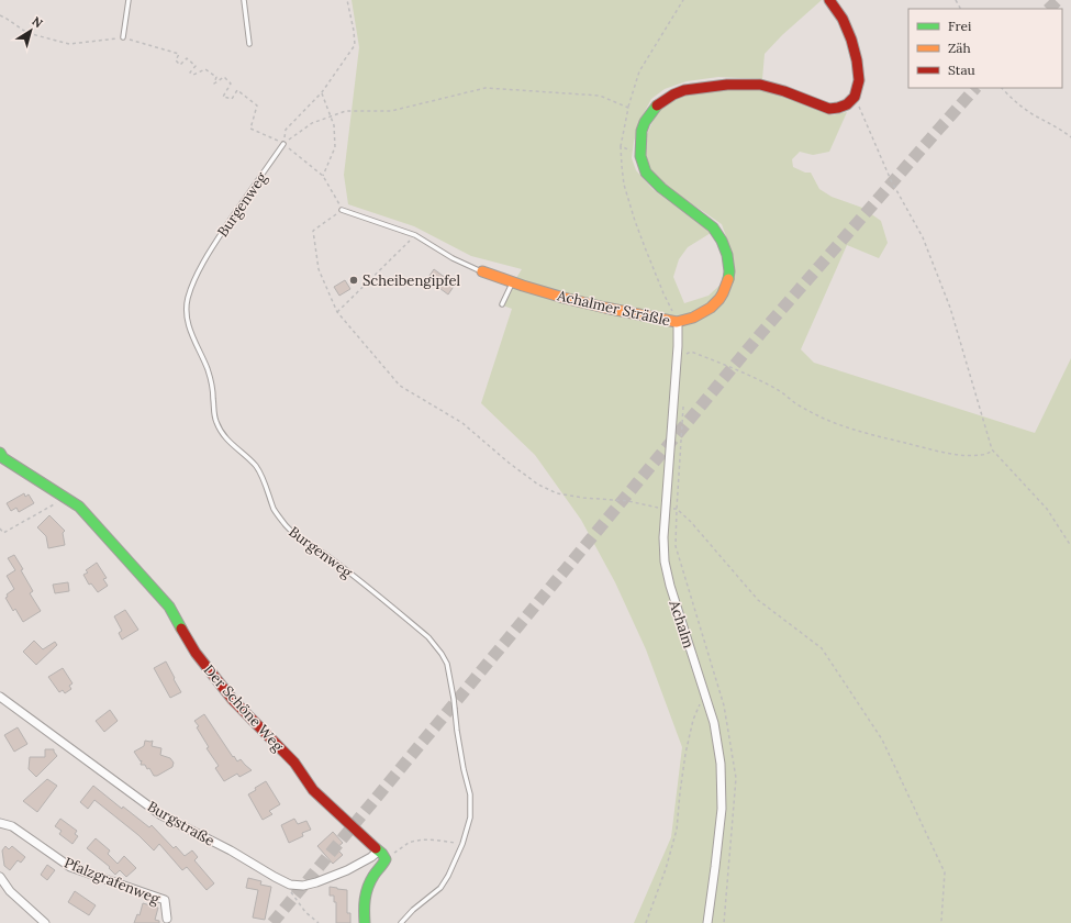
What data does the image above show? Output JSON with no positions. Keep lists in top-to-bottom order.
{
  "streets": {
    "street": [
      "Achalmer Sträßle",
      "Achalm",
      "Der Schöne Weg",
      "Burgstraße",
      "Pfalzgrafenweg"
    ],
    "lane": ["Burgenweg"]
  },
  "crossings": [
    ["Achalmer Sträßle", "Achalm"]
  ],
  "places": ["Scheibengipfel"],
  "legend": ["Frei", "Zäh", "Stau"],
  "north": "top right"
}
